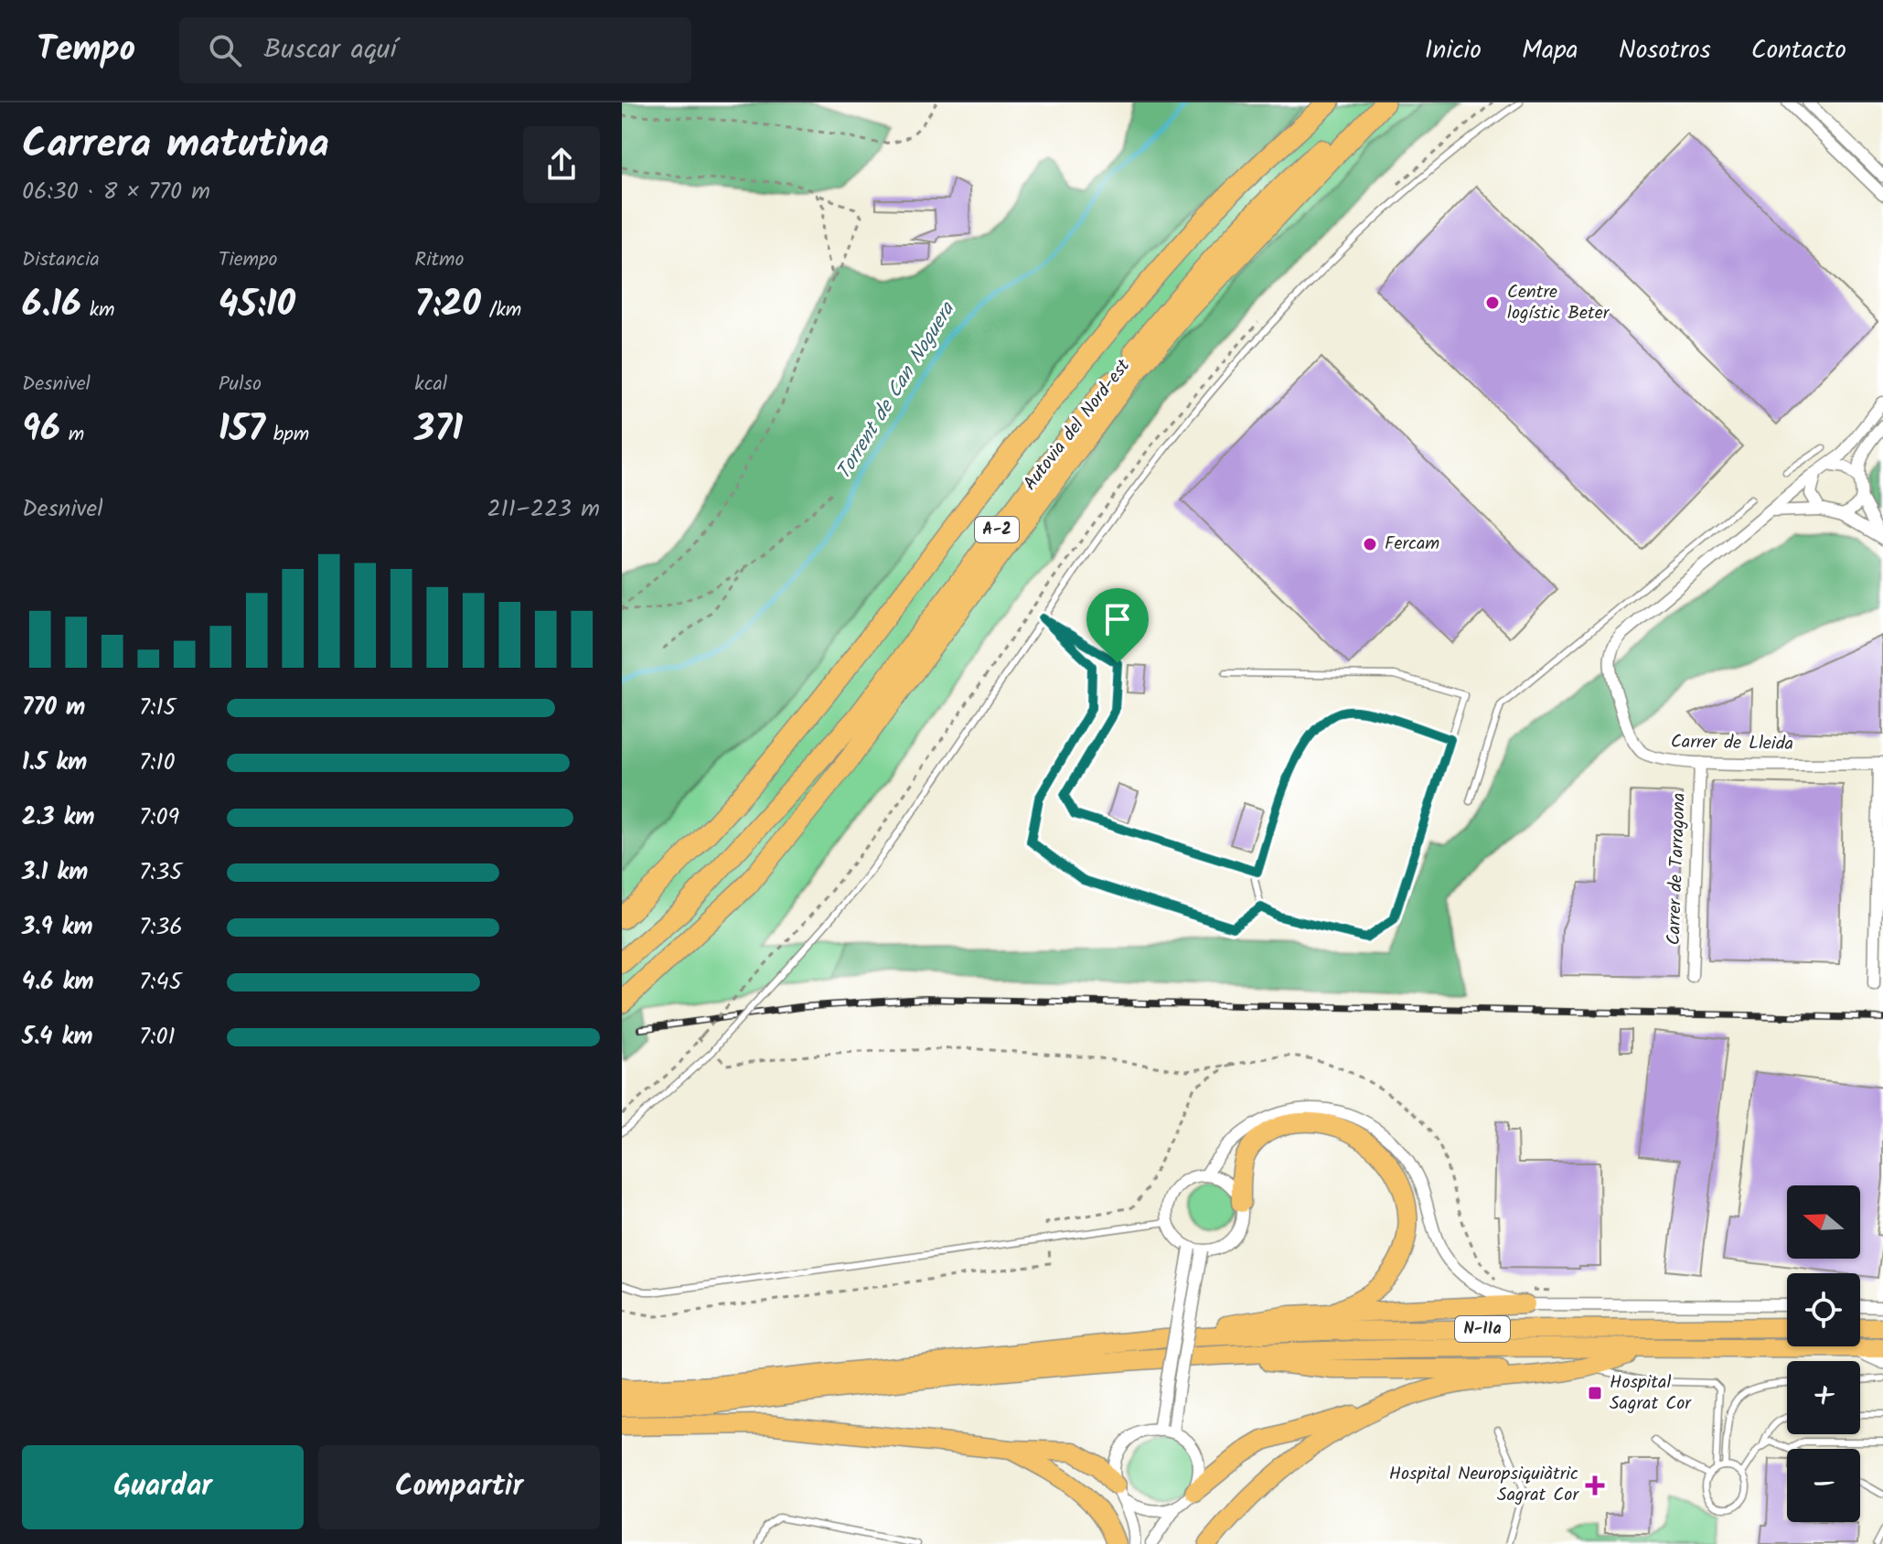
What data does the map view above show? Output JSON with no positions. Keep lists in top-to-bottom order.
{
  "streets": {
    "highway": ["Autovia del Nord-est", "A-2", "N-IIa"],
    "street": ["Carrer de Lleida", "Carrer de Tarragona"]
  },
  "crossings": [
    ["Carrer de Lleida", "Carrer de Tarragona"]
  ],
  "water": ["Torrent de Can Noguera"],
  "places": {
    "other": ["Centre logístic Beter", "Fercam"],
    "transit": ["Hospital Sagrat Cor"],
    "health": ["Hospital Neuropsiquiàtric Sagrat Cor"]
  },
  "north": "left",
  "page": {
    "header": "Tempo",
    "search": "Buscar aquí",
    "nav": [
      "Inicio",
      "Mapa",
      "Nosotros",
      "Contacto"
    ],
    "heading": ["Carrera matutina", "06:30 · 8 × 770 m"],
    "stats": [
      ["Distancia", "6.16 km"],
      ["Tiempo", "45:10"],
      ["Ritmo", "7:20 /km"],
      ["Desnivel", "96 m"],
      ["Pulso", "157 bpm"],
      ["kcal", "371"]
    ],
    "chart": ["Desnivel", "211–223 m"],
    "list": [
      {
        "name": "770 m",
        "note": "7:15"
      },
      {
        "name": "1.5 km",
        "note": "7:10"
      },
      {
        "name": "2.3 km",
        "note": "7:09"
      },
      {
        "name": "3.1 km",
        "note": "7:35"
      },
      {
        "name": "3.9 km",
        "note": "7:36"
      },
      {
        "name": "4.6 km",
        "note": "7:45"
      },
      {
        "name": "5.4 km",
        "note": "7:01"
      }
    ],
    "map_buttons": ["+", "−"],
    "buttons": ["Guardar", "Compartir"]
  }
}
